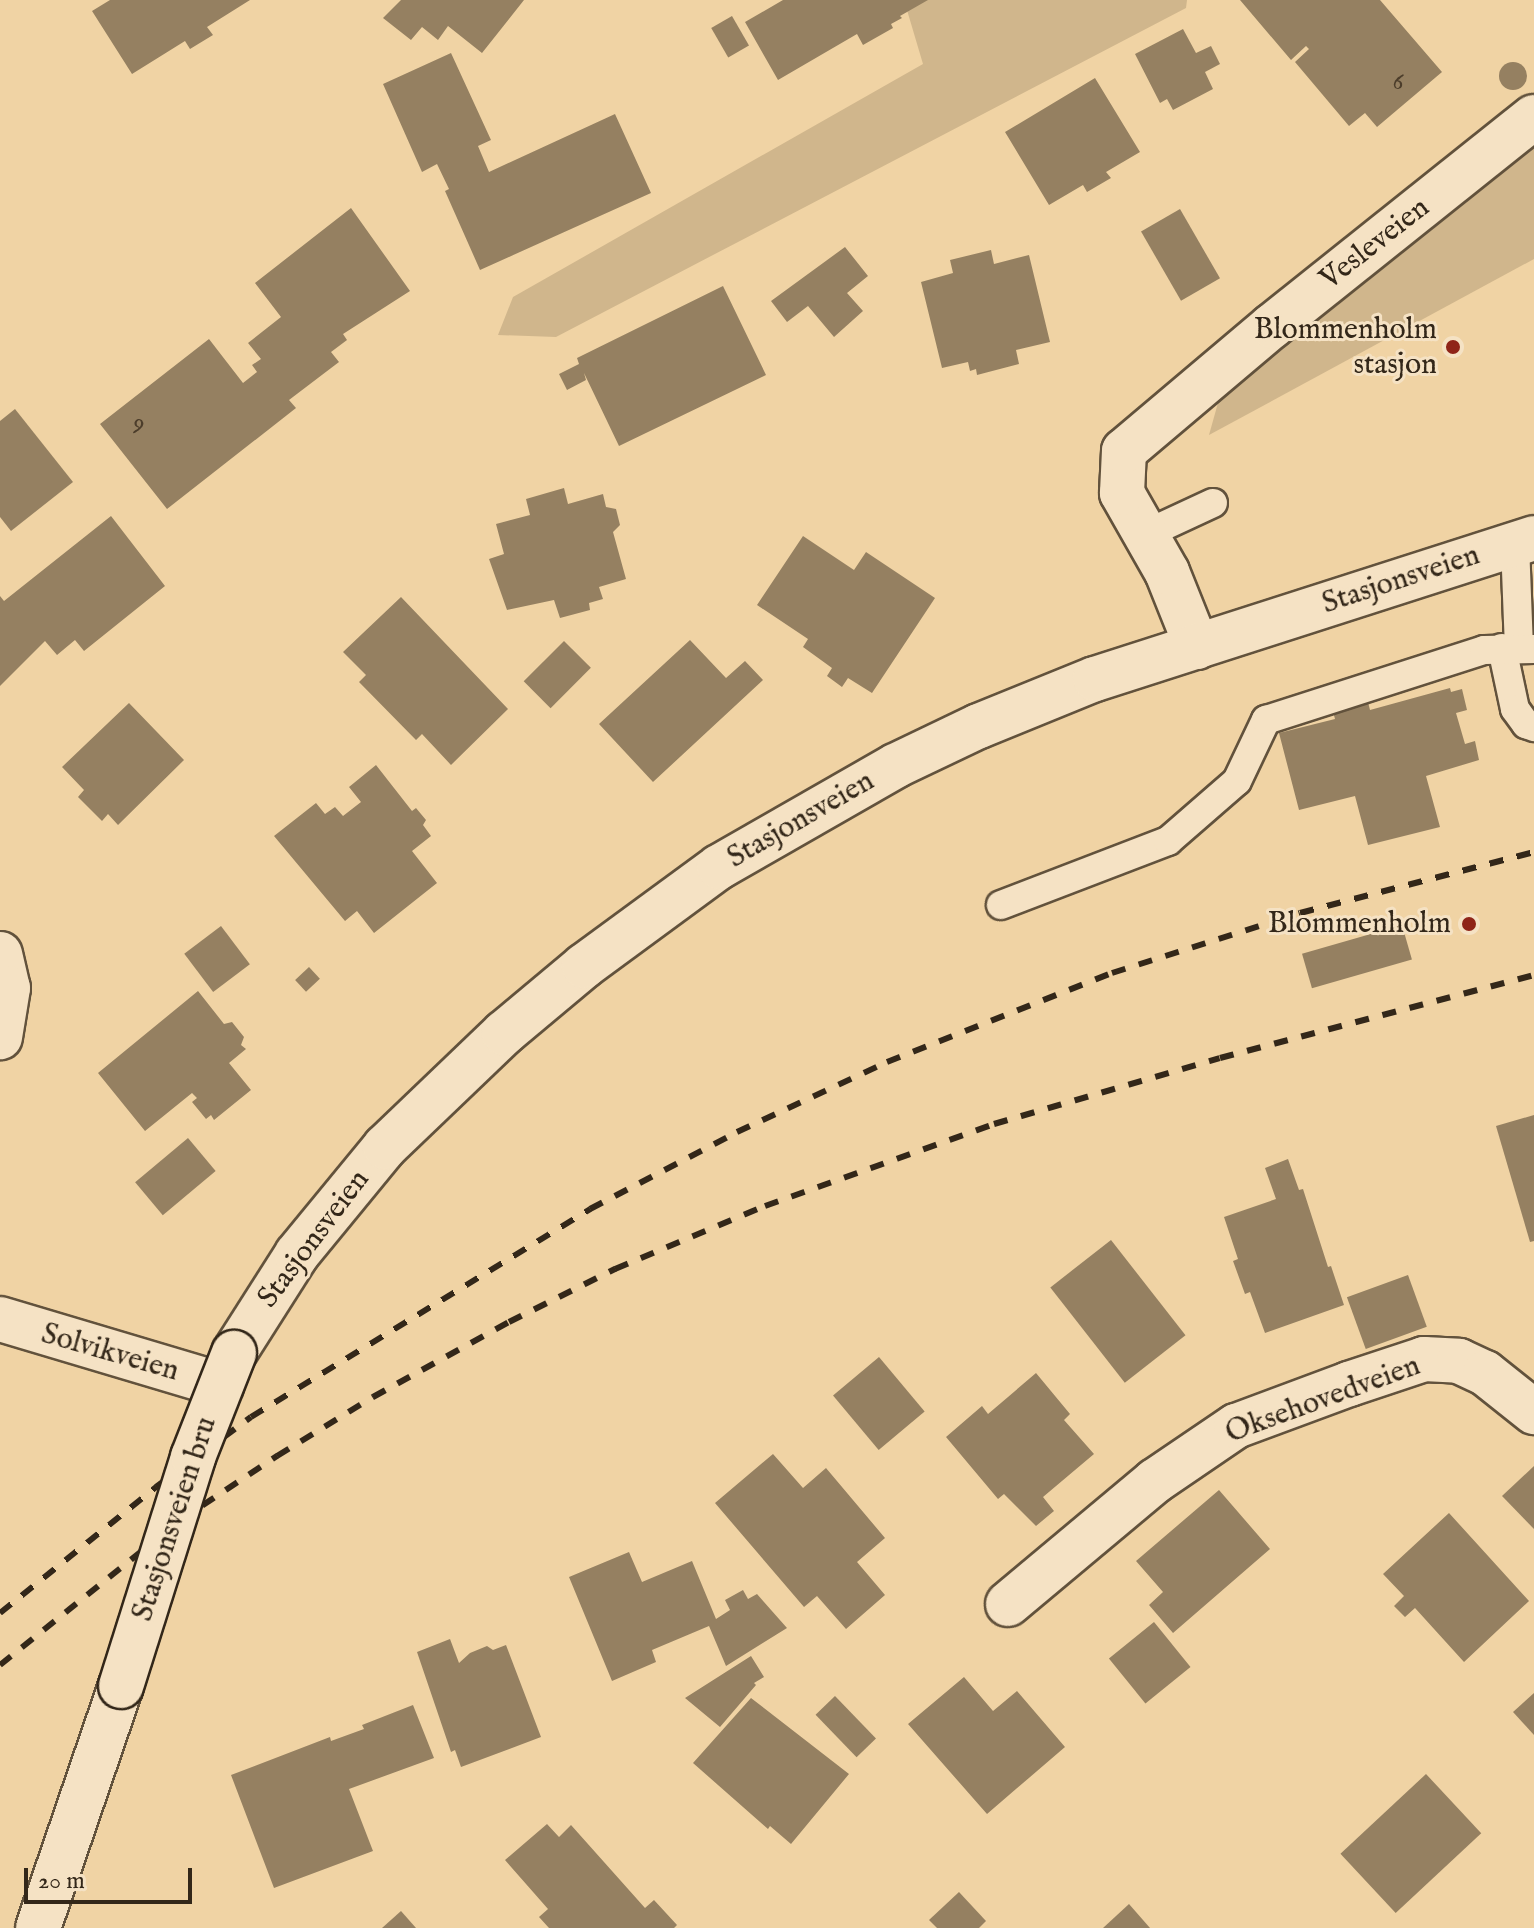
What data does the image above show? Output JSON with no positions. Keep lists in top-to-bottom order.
{
  "streets": {
    "main road": [
      "Vesleveien",
      "Stasjonsveien",
      "Solvikveien",
      "Oksehovedveien",
      "Stasjonsveien bru"
    ]
  },
  "crossings": [
    ["Vesleveien", "Stasjonsveien"],
    ["Stasjonsveien", "Solvikveien"],
    ["Stasjonsveien", "Stasjonsveien bru"],
    ["Solvikveien", "Stasjonsveien bru"]
  ],
  "places": ["Blommenholm stasjon", "Blommenholm"],
  "house_numbers": ["6", "9"],
  "scale_bar": "20 m"
}
